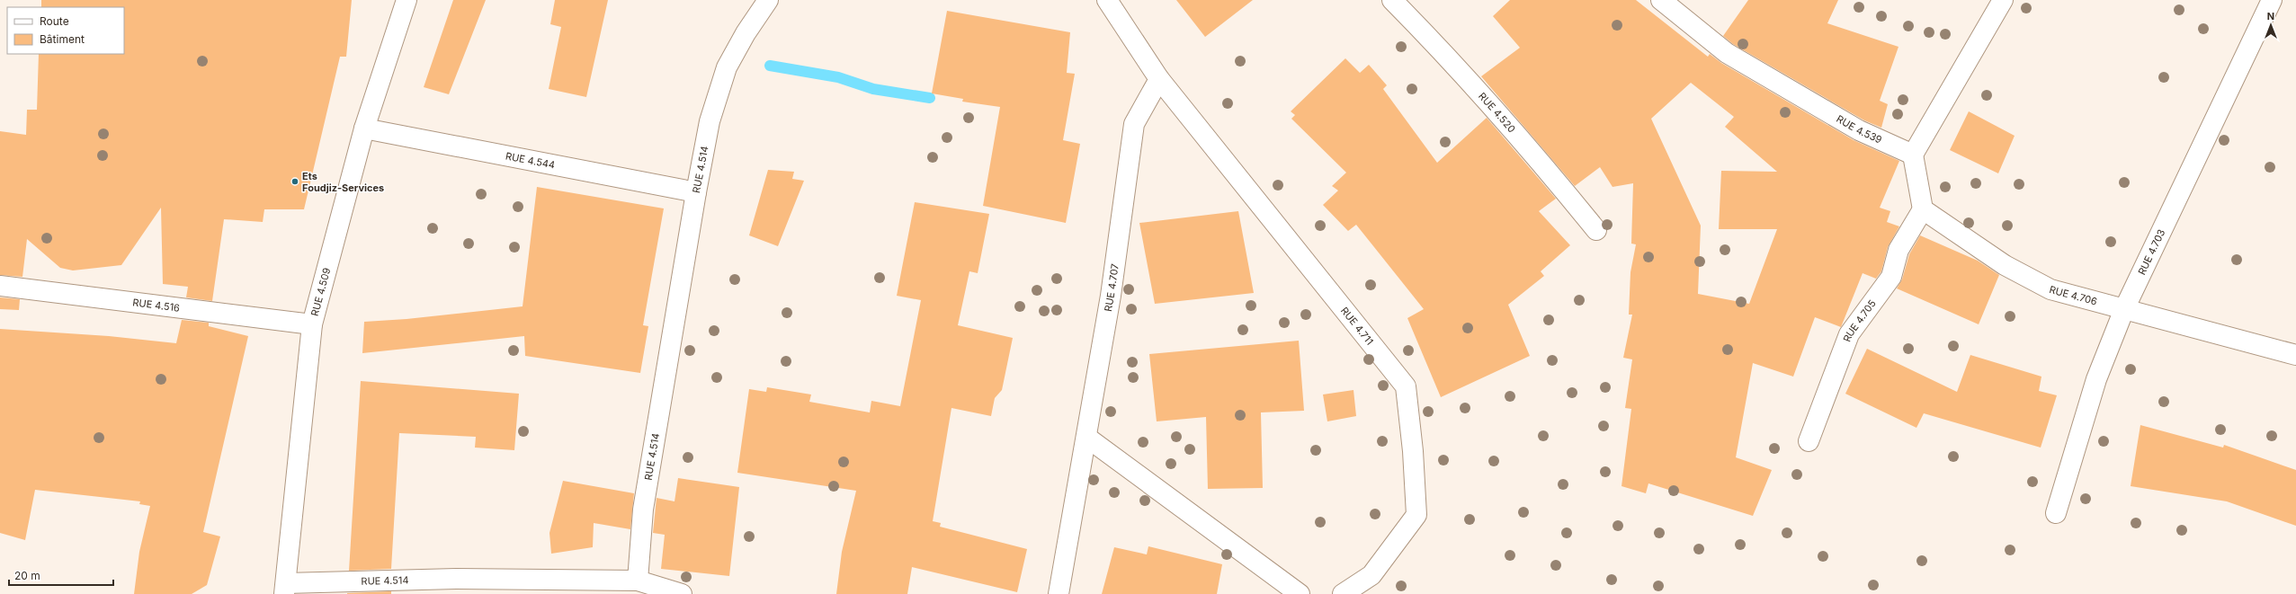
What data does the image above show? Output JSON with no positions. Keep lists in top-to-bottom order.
{
  "streets": {
    "street": [
      "RUE 4.520",
      "RUE 4.539",
      "RUE 4.544",
      "RUE 4.514",
      "RUE 4.703",
      "RUE 4.707",
      "RUE 4.509",
      "RUE 4.706",
      "RUE 4.516",
      "RUE 4.705",
      "RUE 4.711"
    ]
  },
  "crossings": [
    ["RUE 4.544", "RUE 4.514"],
    ["RUE 4.544", "RUE 4.509"],
    ["RUE 4.514", "RUE 4.509"],
    ["RUE 4.703", "RUE 4.706"],
    ["RUE 4.707", "RUE 4.711"],
    ["RUE 4.509", "RUE 4.516"],
    ["RUE 4.706", "RUE 4.705"]
  ],
  "places": ["Ets Foudjiz-Services"],
  "legend": ["Route", "Bâtiment"],
  "scale_bar": "20 m",
  "north": "top"
}
